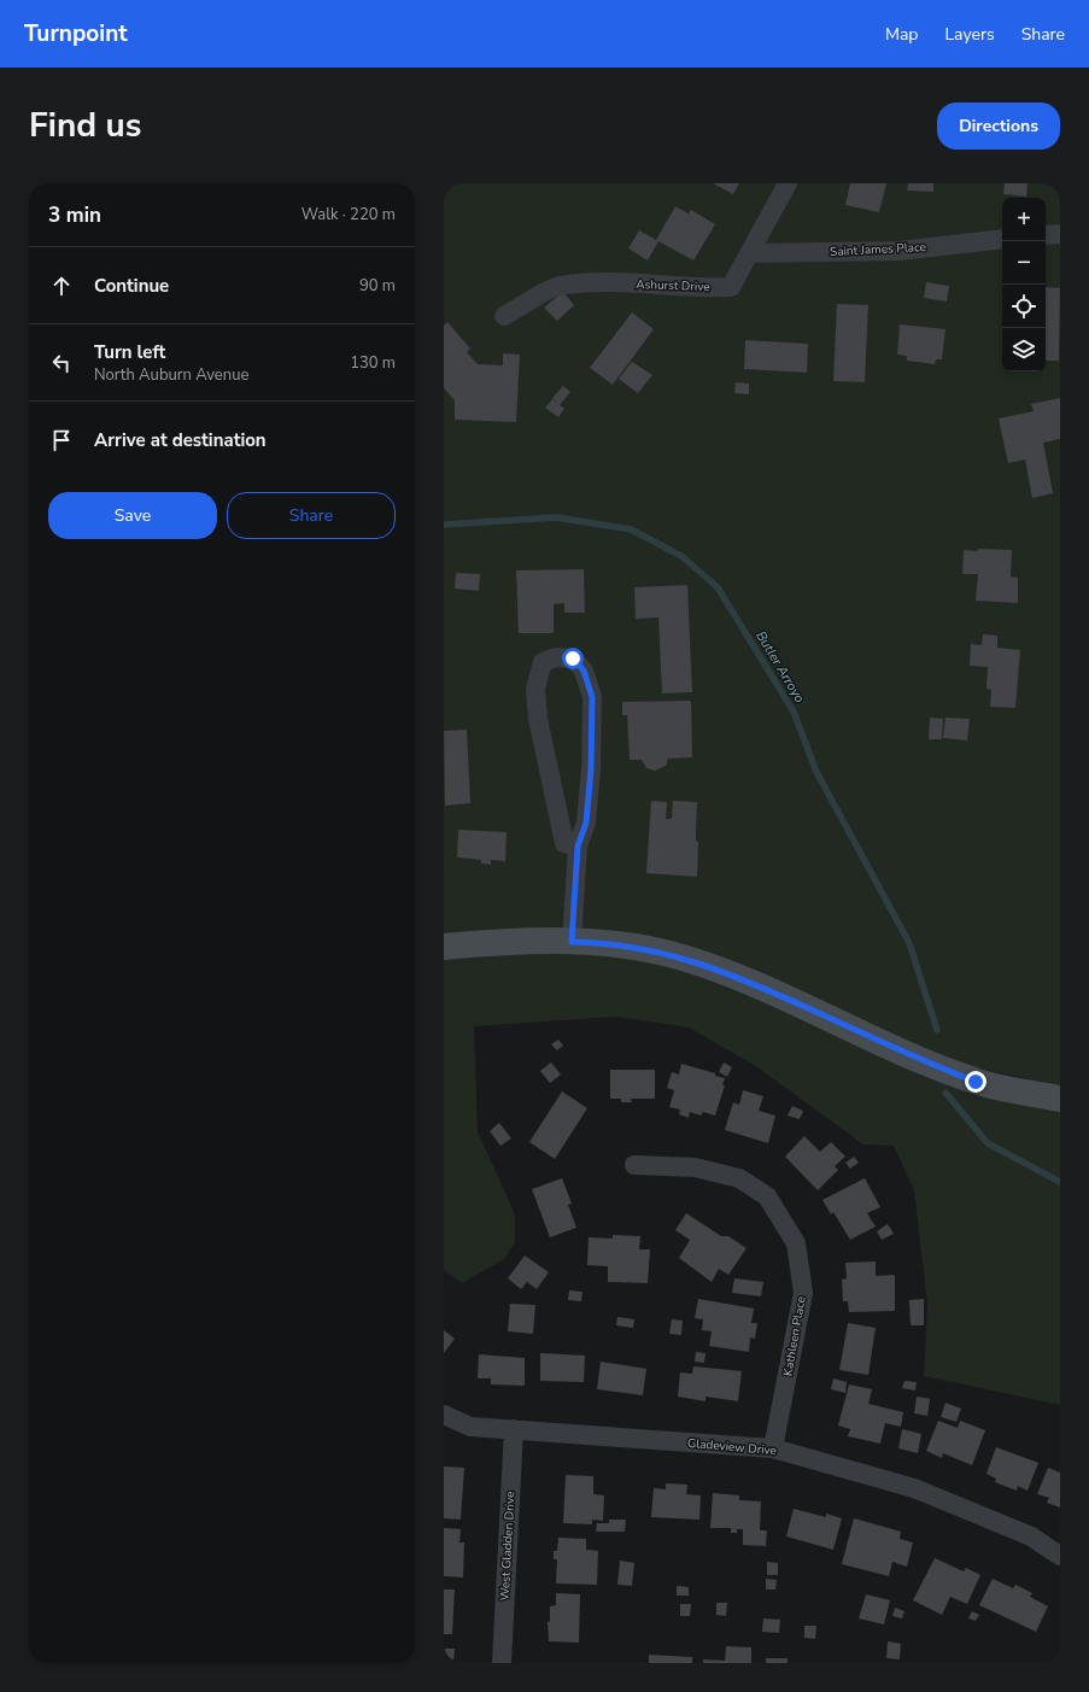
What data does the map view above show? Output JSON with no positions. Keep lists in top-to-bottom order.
{
  "streets": {
    "street": [
      "Saint James Place",
      "Ashurst Drive",
      "Kathleen Place",
      "Gladeview Drive",
      "West Gladden Drive"
    ]
  },
  "crossings": [
    ["Saint James Place", "Ashurst Drive"],
    ["Kathleen Place", "Gladeview Drive"],
    ["Gladeview Drive", "West Gladden Drive"]
  ],
  "water": ["Butler Arroyo"],
  "page": {
    "header": "Turnpoint",
    "nav": ["Map", "Layers", "Share"],
    "title": "Find us",
    "buttons": [
      "Directions",
      ["Save", "Share"]
    ],
    "heading": ["3 min", "Walk · 220 m"],
    "map_buttons": ["+", "−"],
    "list": [
      ["Continue", "90 m"],
      ["Turn left", "North Auburn Avenue", "130 m"],
      "Arrive at destination"
    ]
  }
}
